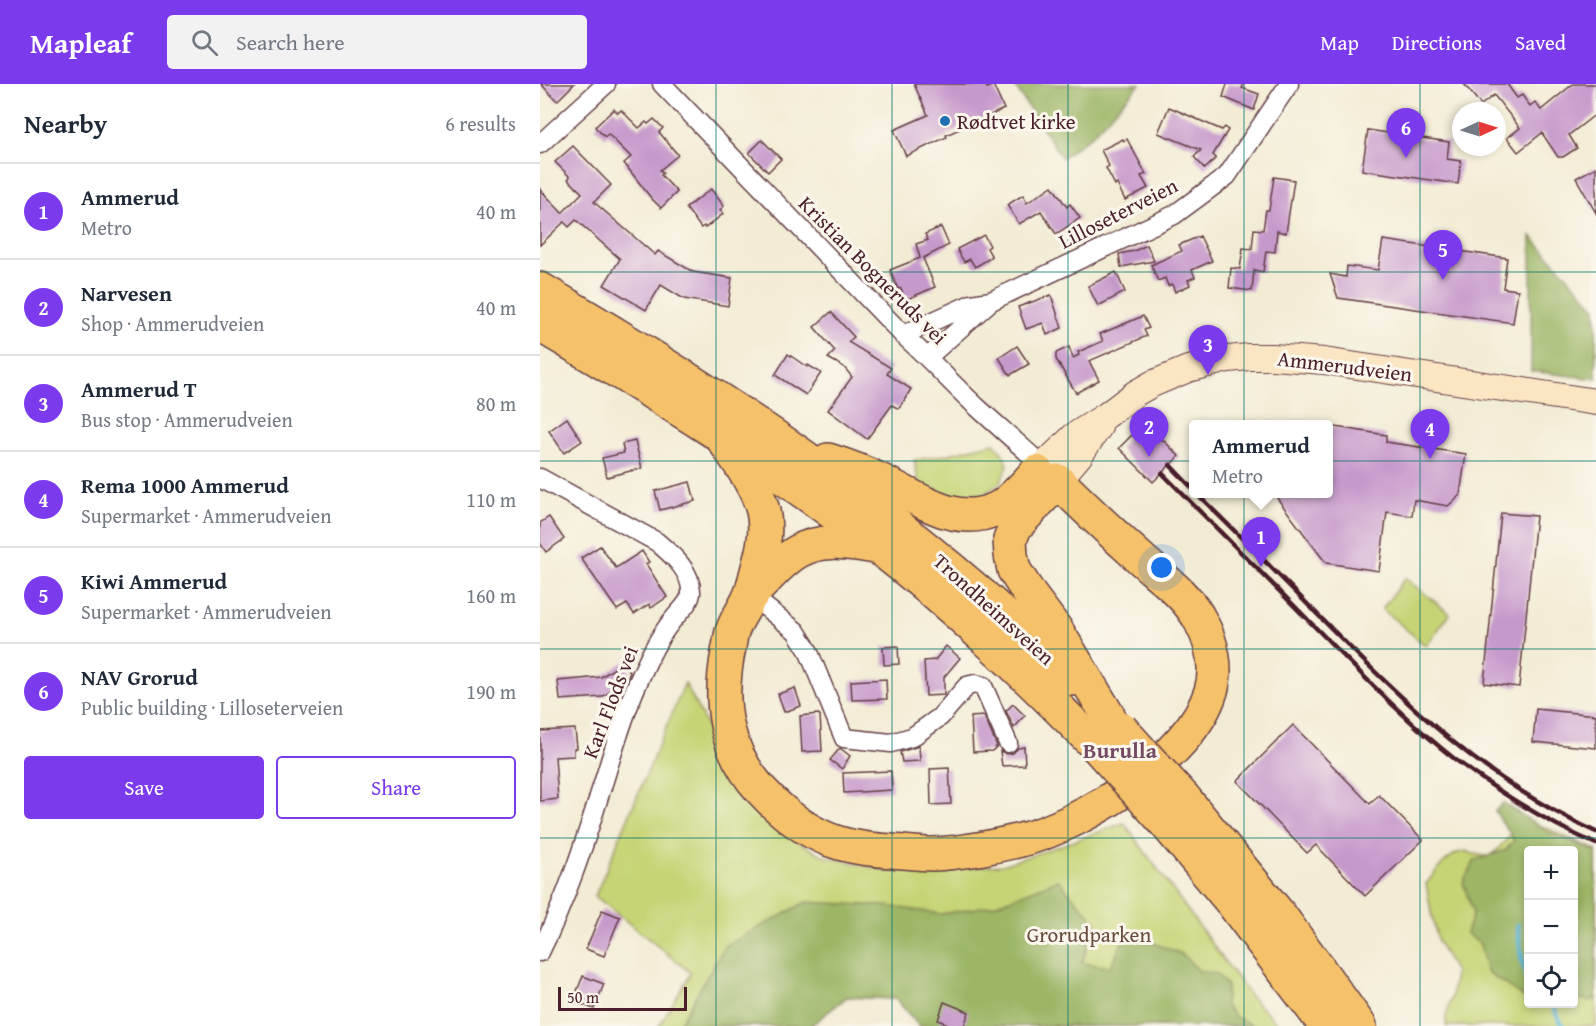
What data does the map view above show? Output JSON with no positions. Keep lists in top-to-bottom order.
{
  "streets": {
    "highway": ["Trondheimsveien"],
    "street": [
      "Lilloseterveien",
      "Kristian Bogneruds vei",
      "Ammerudveien",
      "Karl Flods vei"
    ]
  },
  "crossings": [
    ["Lilloseterveien", "Kristian Bogneruds vei"],
    ["Kristian Bogneruds vei", "Ammerudveien"]
  ],
  "districts": ["Burulla"],
  "parks": ["Grorudparken"],
  "places": ["Rødtvet kirke"],
  "scale_bar": "50 m",
  "north": "right",
  "page": {
    "header": "Mapleaf",
    "search": "Search here",
    "nav": ["Map", "Directions", "Saved"],
    "heading": ["Nearby", "6 results"],
    "pins": [
      "6",
      "5",
      "3",
      "2",
      "4",
      "1"
    ],
    "list": [
      {
        "mark": "1",
        "name": "Ammerud",
        "note": "Metro",
        "value": "40 m"
      },
      {
        "mark": "2",
        "name": "Narvesen",
        "note": "Shop · Ammerudveien",
        "value": "40 m"
      },
      {
        "mark": "3",
        "name": "Ammerud T",
        "note": "Bus stop · Ammerudveien",
        "value": "80 m"
      },
      {
        "mark": "4",
        "name": "Rema 1000 Ammerud",
        "note": "Supermarket · Ammerudveien",
        "value": "110 m"
      },
      {
        "mark": "5",
        "name": "Kiwi Ammerud",
        "note": "Supermarket · Ammerudveien",
        "value": "160 m"
      },
      {
        "mark": "6",
        "name": "NAV Grorud",
        "note": "Public building · Lilloseterveien",
        "value": "190 m"
      }
    ],
    "popup": ["Ammerud", "Metro"],
    "buttons": ["Save", "Share"],
    "map_buttons": ["+", "−"],
    "scale": "50 m"
  }
}
